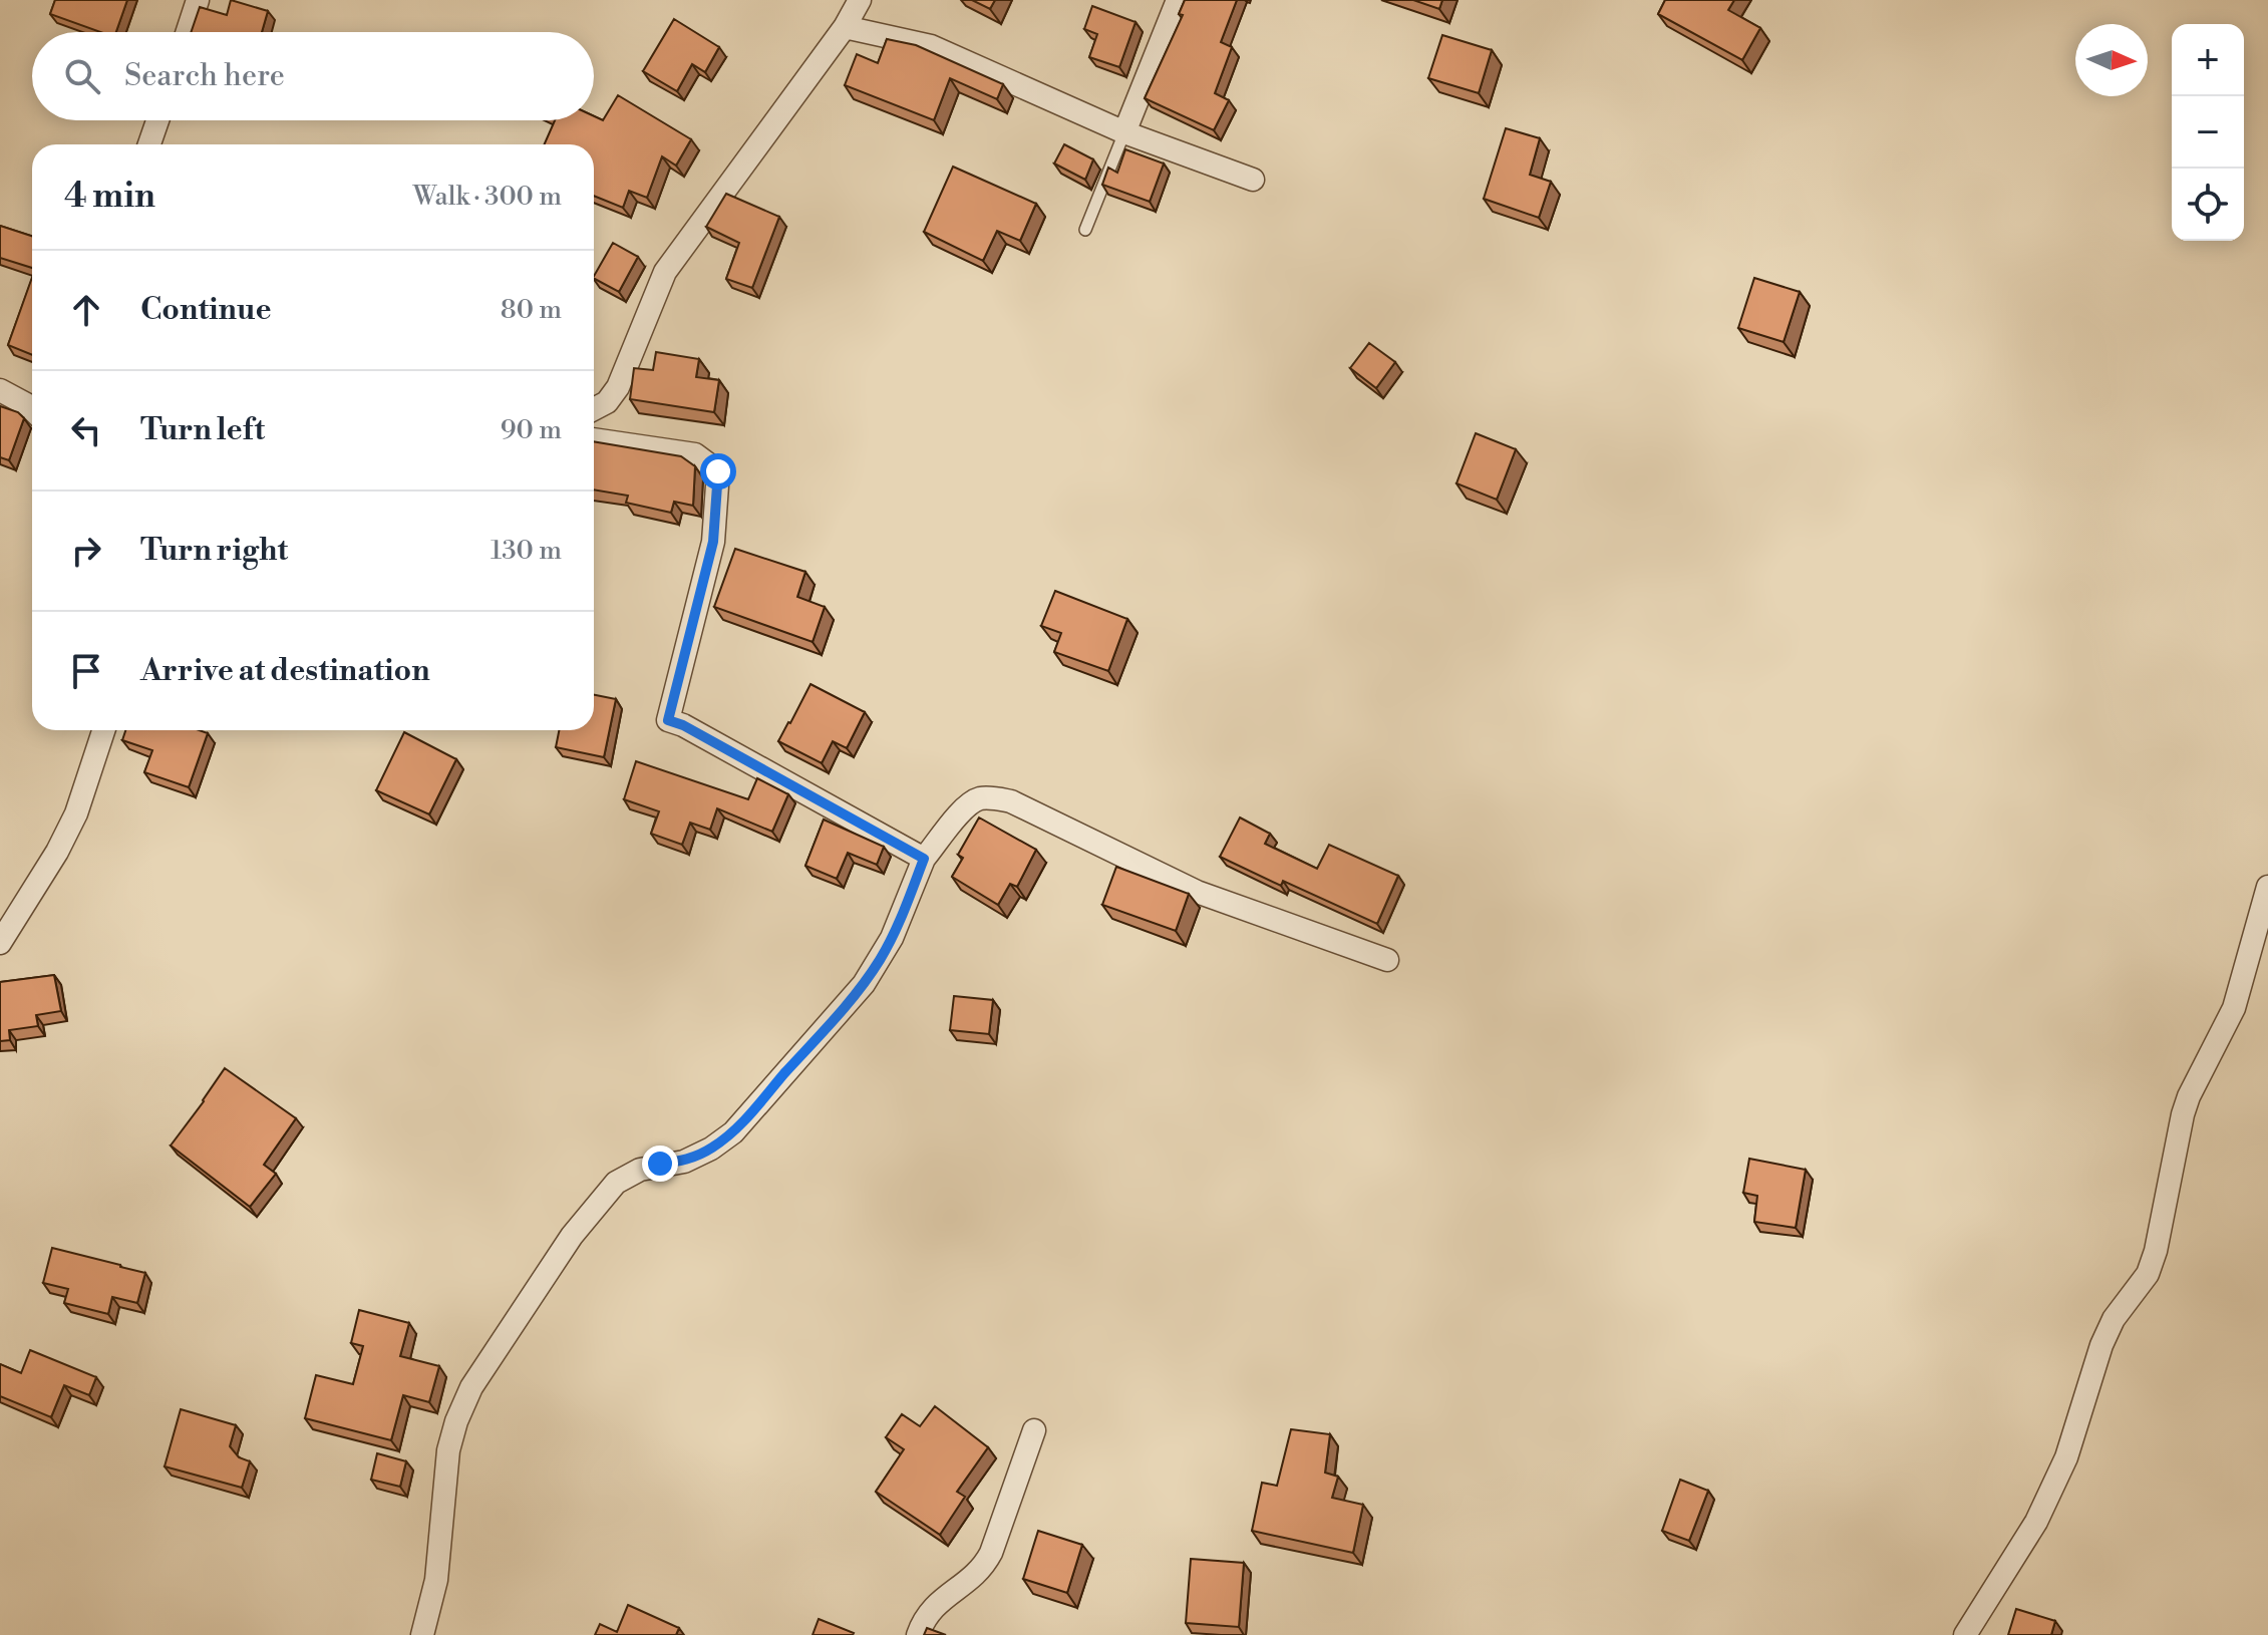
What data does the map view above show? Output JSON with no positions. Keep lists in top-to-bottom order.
{
  "north": "right",
  "page": {
    "map_buttons": ["+", "−"],
    "search": "Search here",
    "heading": ["4 min", "Walk · 300 m"],
    "list": [
      ["Continue", "80 m"],
      ["Turn left", "90 m"],
      ["Turn right", "130 m"],
      "Arrive at destination"
    ]
  }
}
